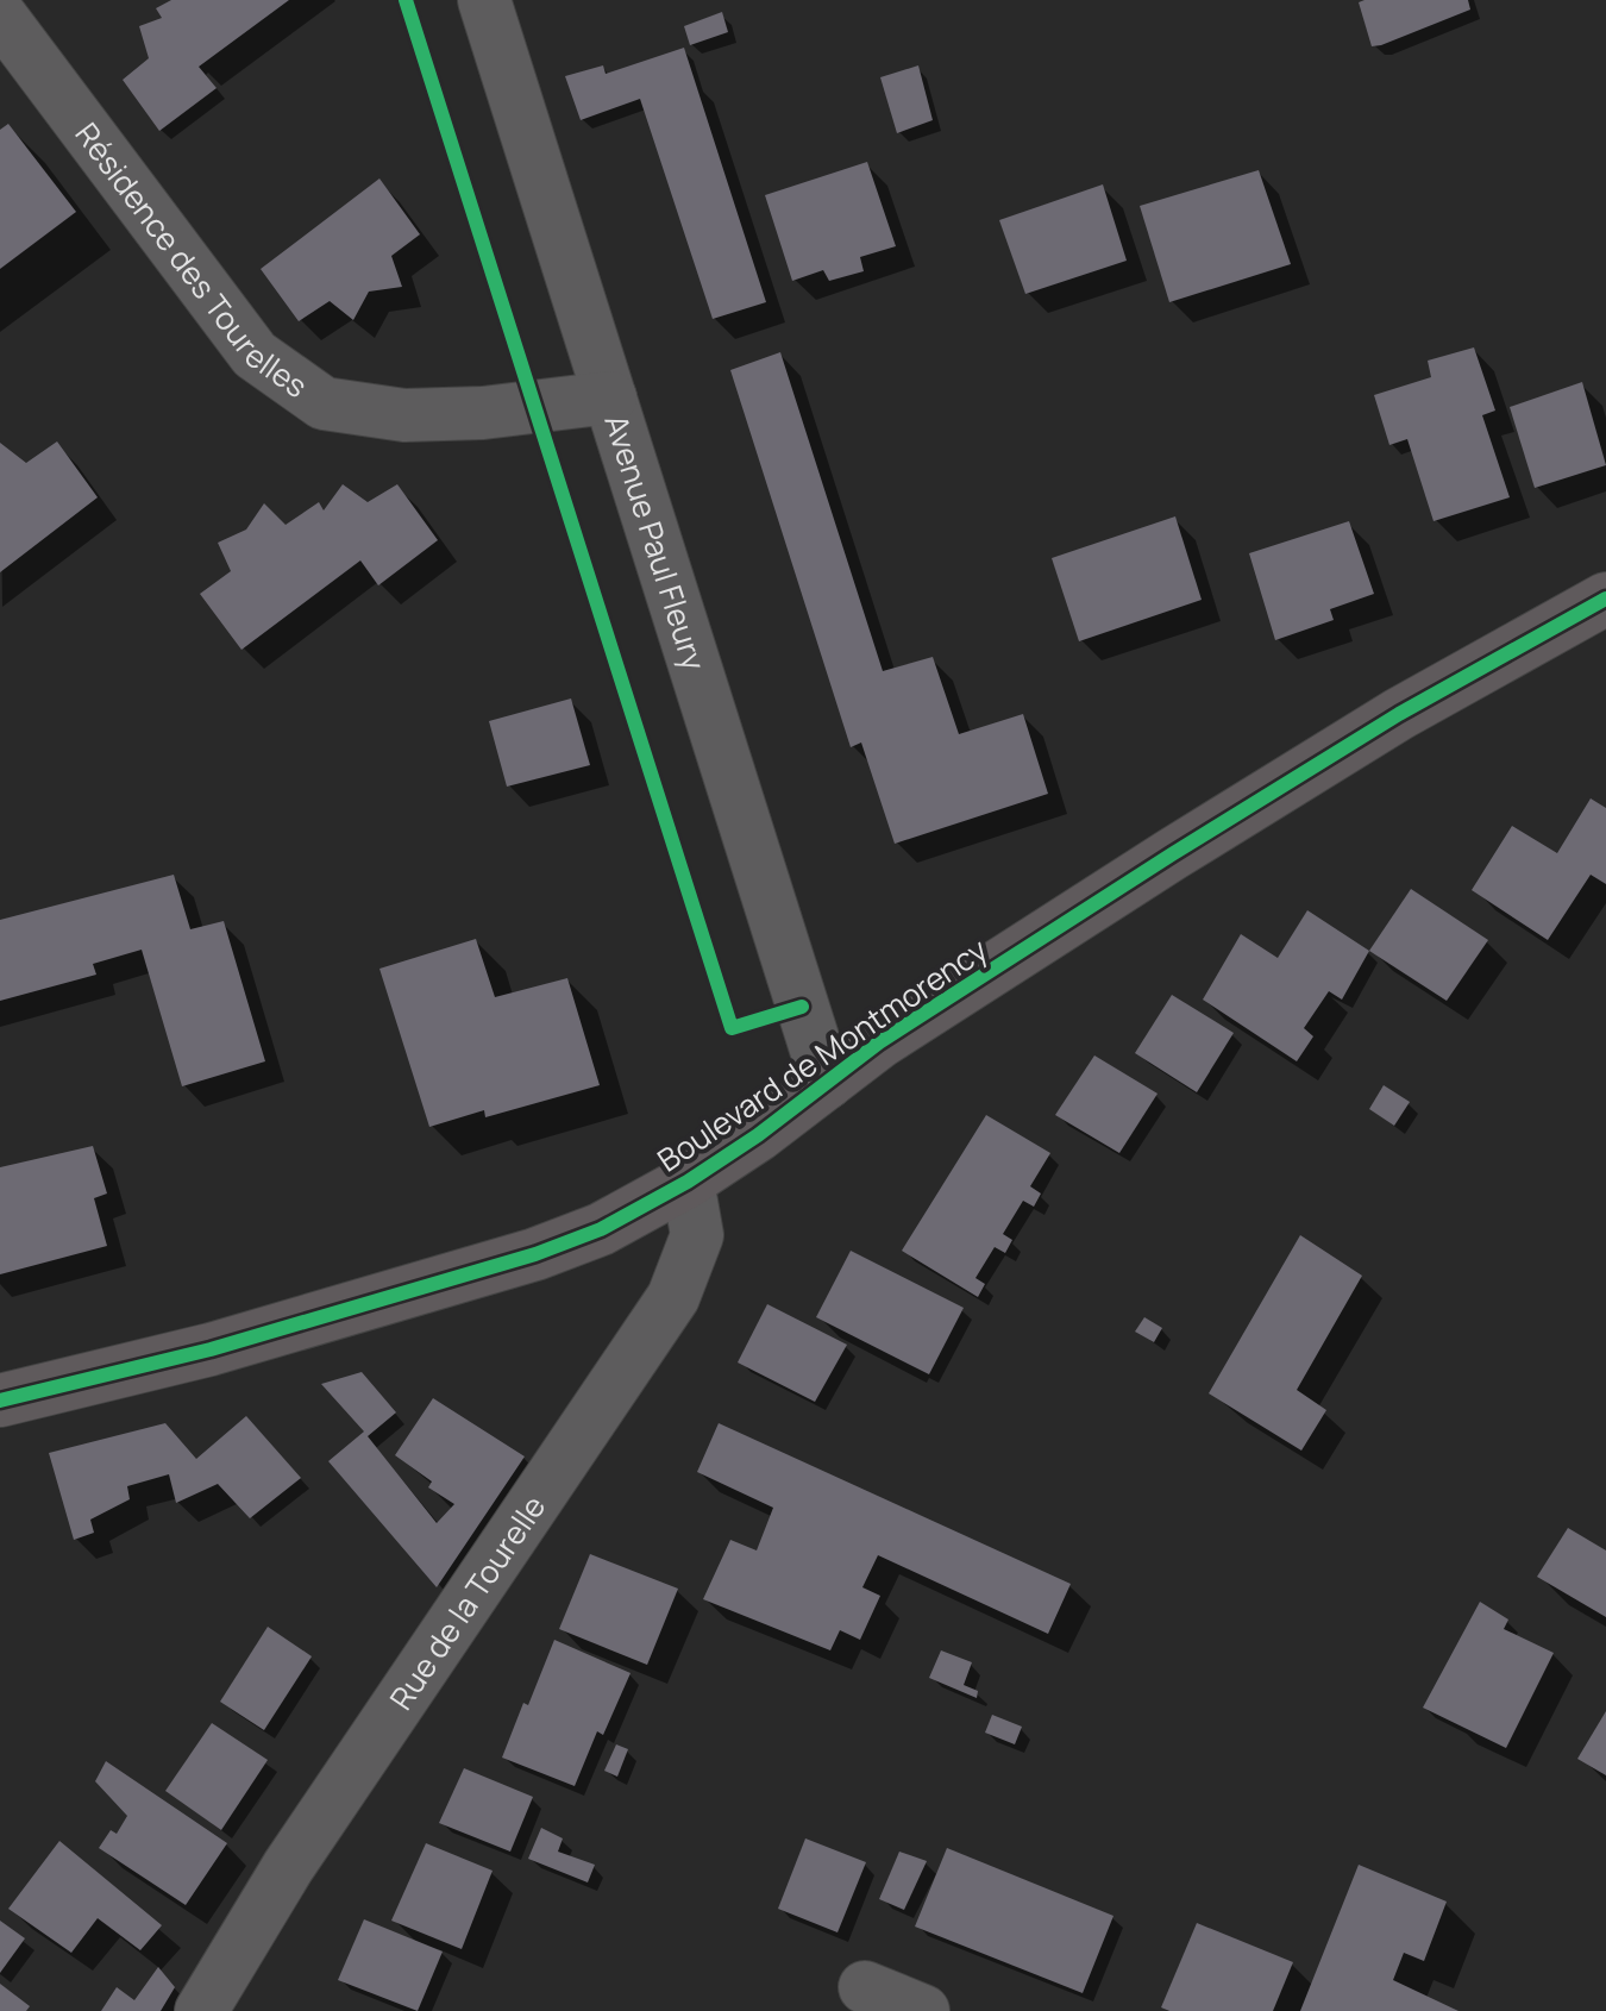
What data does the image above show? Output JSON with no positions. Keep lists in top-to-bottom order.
{
  "streets": {
    "street": [
      "Résidence des Tourelles",
      "Avenue Paul Fleury",
      "Boulevard de Montmorency",
      "Rue de la Tourelle"
    ]
  },
  "crossings": [
    ["Résidence des Tourelles", "Avenue Paul Fleury"],
    ["Avenue Paul Fleury", "Boulevard de Montmorency"],
    ["Boulevard de Montmorency", "Rue de la Tourelle"]
  ]
}
